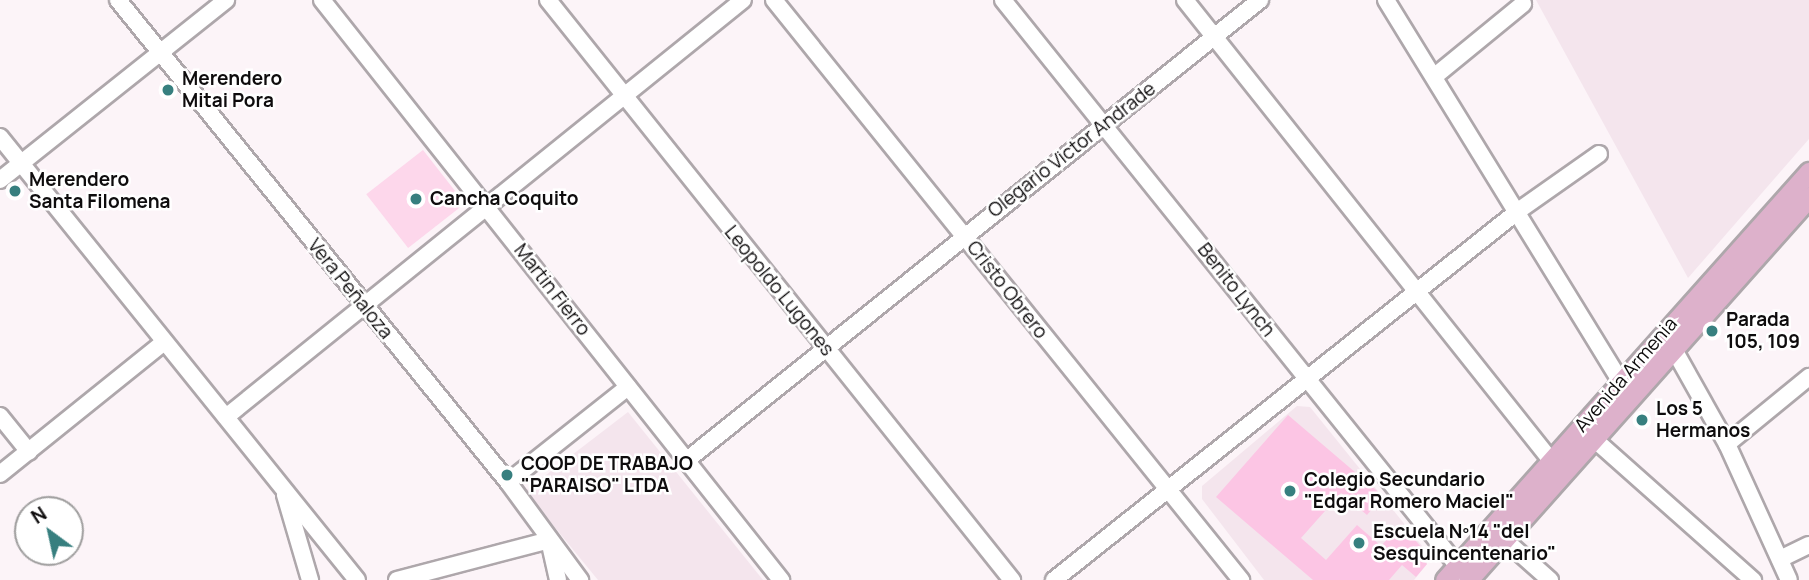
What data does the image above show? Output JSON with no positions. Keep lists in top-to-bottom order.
{
  "streets": {
    "main road": ["Avenida Armenia"],
    "street": [
      "Olegario Victor Andrade",
      "Vera Peñaloza",
      "Martin Fierro",
      "Cristo Obrero",
      "Benito Lynch",
      "Leopoldo Lugones"
    ]
  },
  "crossings": [
    ["Olegario Victor Andrade", "Martin Fierro"],
    ["Olegario Victor Andrade", "Cristo Obrero"],
    ["Olegario Victor Andrade", "Benito Lynch"],
    ["Olegario Victor Andrade", "Leopoldo Lugones"],
    ["Benito Lynch", "Avenida Armenia"]
  ],
  "places": [
    "Merendero Mitai Pora",
    "Merendero Santa Filomena",
    "Cancha Coquito",
    "Parada 105, 109",
    "Los 5 Hermanos",
    "COOP DE TRABAJO \"PARAISO\" LTDA",
    "Colegio Secundario \"Edgar Romero Maciel\"",
    "Escuela Nº14 \"del Sesquincentenario\""
  ],
  "north": "top left"
}
